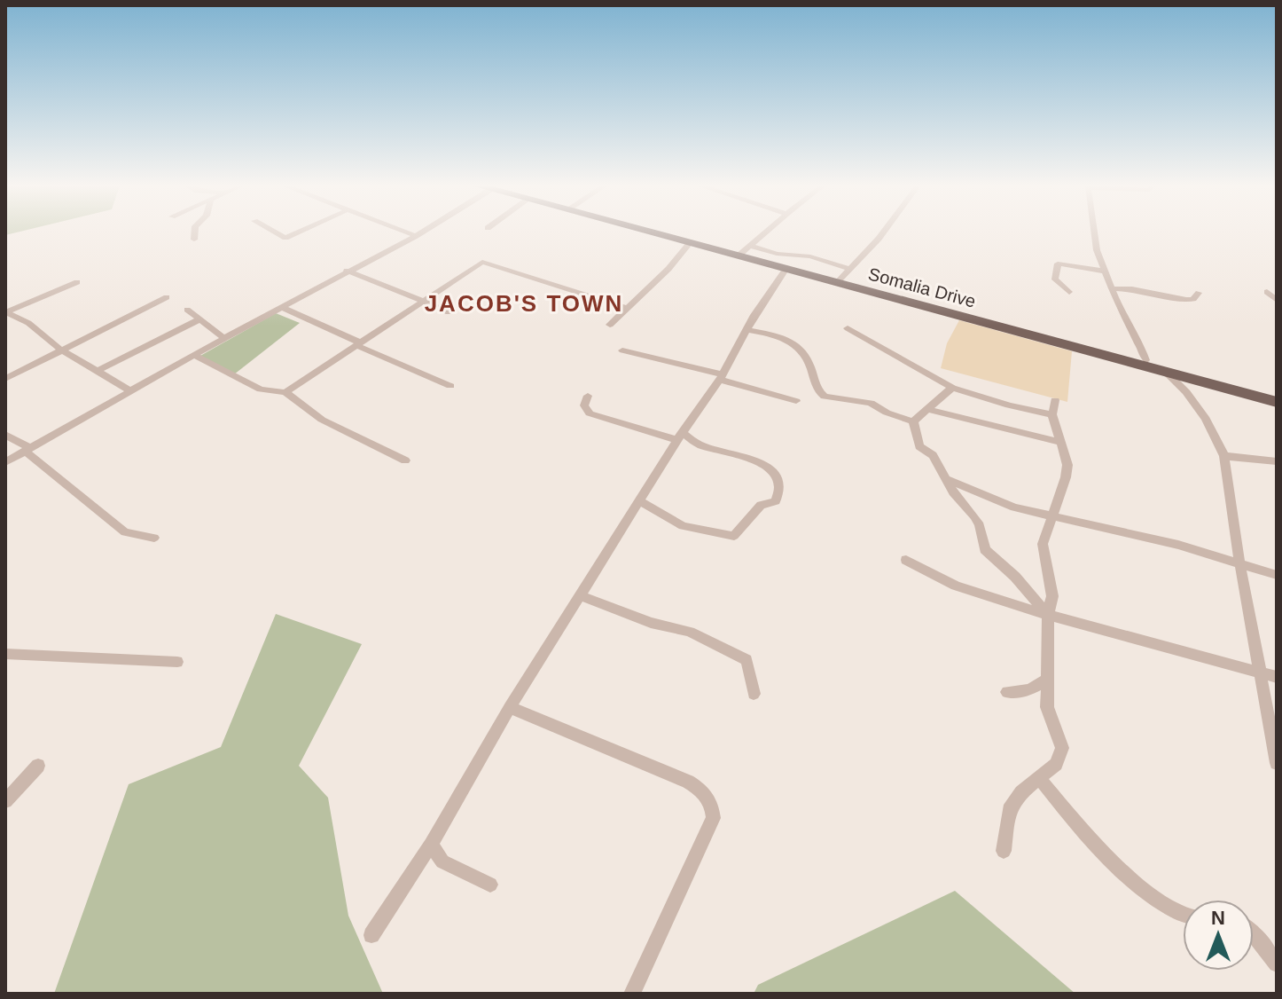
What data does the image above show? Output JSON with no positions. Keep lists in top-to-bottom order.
{
  "streets": {
    "main road": ["Somalia Drive"]
  },
  "districts": ["JACOB'S TOWN"],
  "north": "top"
}
